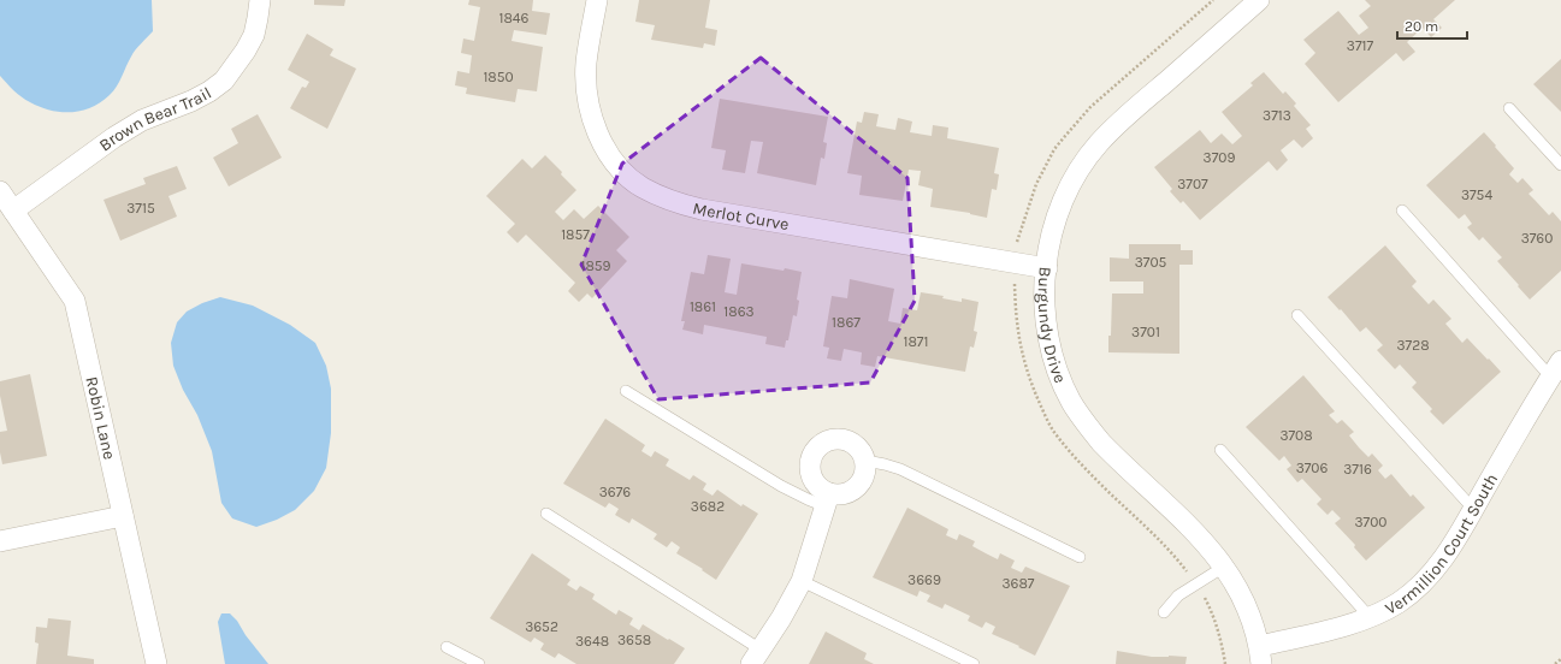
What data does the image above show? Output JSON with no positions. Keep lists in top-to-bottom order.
{
  "streets": {
    "street": [
      "Brown Bear Trail",
      "Merlot Curve",
      "Burgundy Drive",
      "Robin Lane",
      "Vermillion Court South"
    ]
  },
  "crossings": [
    ["Brown Bear Trail", "Robin Lane"],
    ["Merlot Curve", "Burgundy Drive"],
    ["Burgundy Drive", "Vermillion Court South"]
  ],
  "house_numbers": [
    "1846",
    "3717",
    "1850",
    "3713",
    "3709",
    "3707",
    "3754",
    "3715",
    "1857",
    "3760",
    "3705",
    "1859",
    "1861",
    "1863",
    "1867",
    "3701",
    "1871",
    "3728",
    "3708",
    "3706",
    "3716",
    "3676",
    "3682",
    "3700",
    "3669",
    "3687",
    "3652",
    "3658",
    "3648"
  ],
  "scale_bar": "20 m"
}
